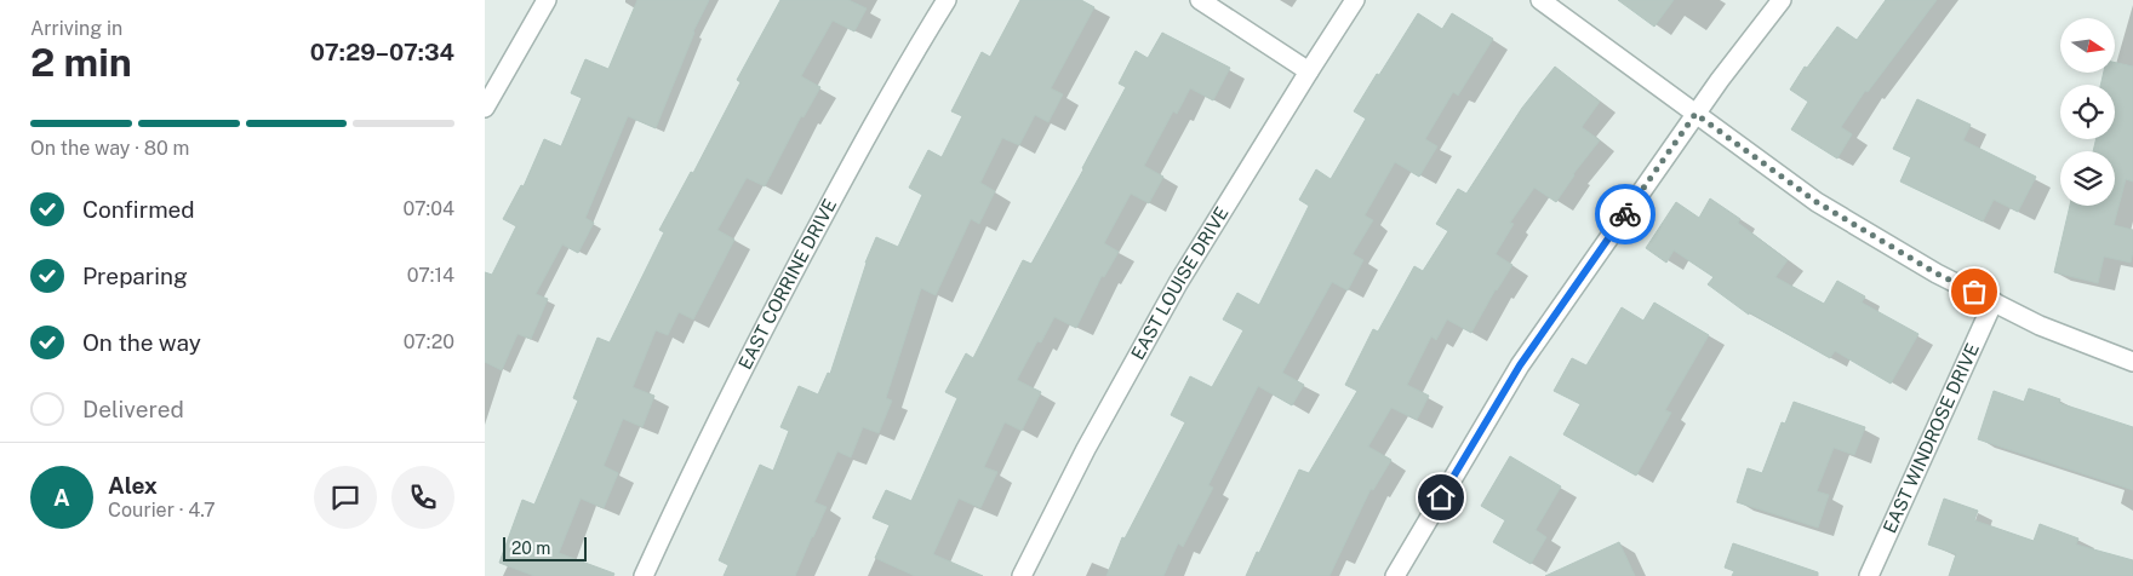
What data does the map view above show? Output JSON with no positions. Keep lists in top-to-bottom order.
{
  "streets": {
    "street": ["EAST LOUISE DRIVE", "EAST CORRINE DRIVE", "EAST WINDROSE DRIVE"]
  },
  "scale_bar": "20 m",
  "north": "right",
  "page": {
    "heading": ["2 min", "Arriving in", "07:29–07:34"],
    "panel": ["Alex", "Courier · 4.7"],
    "bar": "On the way · 80 m",
    "list": [
      ["Confirmed", "07:04"],
      ["Preparing", "07:14"],
      ["On the way", "07:20"],
      "Delivered"
    ],
    "round": "A",
    "scale": "20 m"
  }
}
